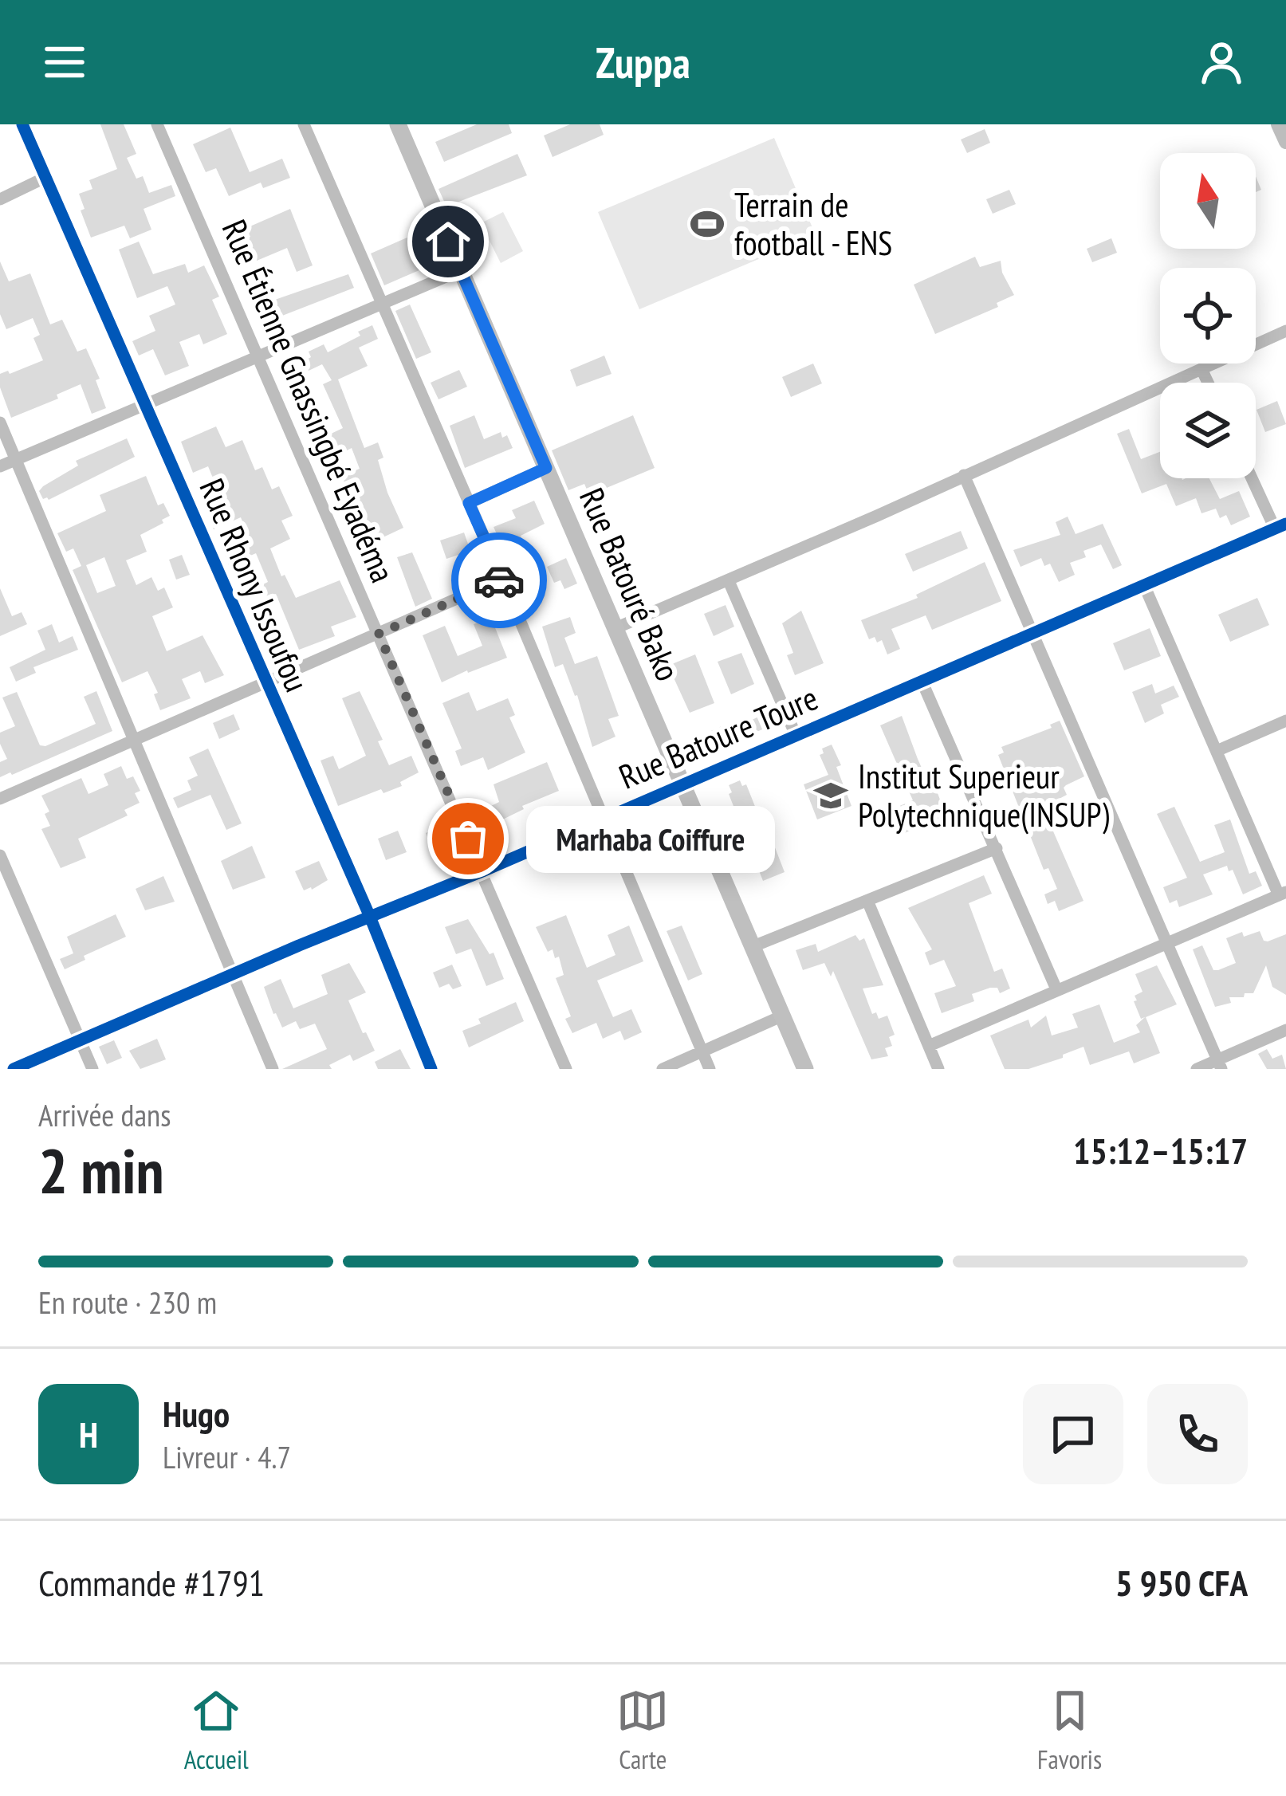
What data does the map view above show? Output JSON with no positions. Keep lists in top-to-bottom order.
{
  "streets": {
    "main road": ["Rue Batouré Bako"],
    "street": ["Rue Étienne Gnassingbé Eyadéma", "Rue Rhony Issoufou", "Rue Batoure Toure"]
  },
  "crossings": [
    ["Rue Étienne Gnassingbé Eyadéma", "Rue Batoure Toure"],
    ["Rue Batouré Bako", "Rue Batoure Toure"],
    ["Rue Rhony Issoufou", "Rue Batoure Toure"]
  ],
  "places": {
    "sports": ["Terrain de football - ENS"],
    "school or university": ["Institut Superieur Polytechnique(INSUP)"],
    "other": ["Marhaba Coiffure"]
  },
  "north": "top",
  "page": {
    "header": "Zuppa",
    "bubble": "Marhaba Coiffure",
    "heading": ["2 min", "Arrivée dans", "15:12–15:17"],
    "panel": [
      "Hugo",
      "Livreur · 4.7",
      "Commande #1791",
      "5 950 CFA"
    ],
    "bar": "En route · 230 m",
    "round": "H",
    "tabs": ["Accueil", "Carte", "Favoris"]
  }
}
